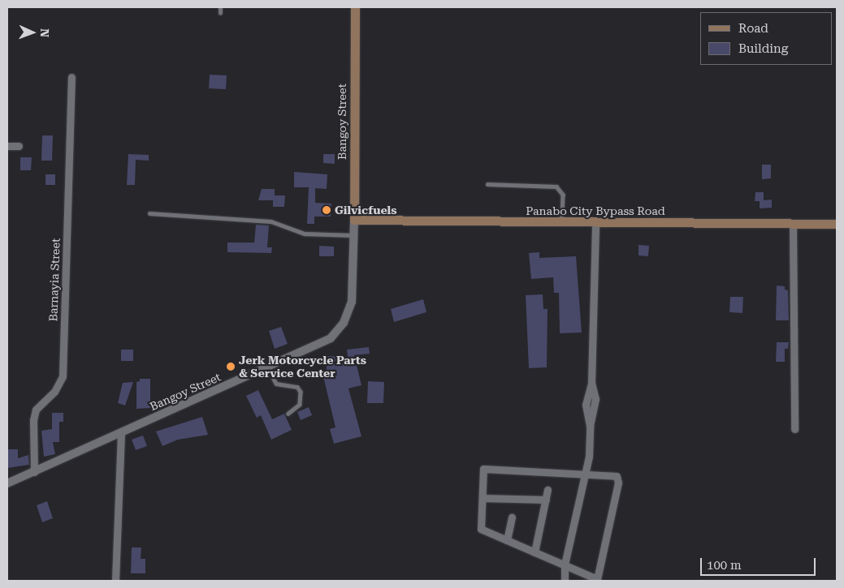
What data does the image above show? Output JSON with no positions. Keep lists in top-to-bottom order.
{
  "streets": {
    "main road": ["Bangoy Street", "Panabo City Bypass Road"],
    "street": ["Barnayia Street"]
  },
  "crossings": [
    ["Bangoy Street", "Panabo City Bypass Road"],
    ["Bangoy Street", "Barnayia Street"]
  ],
  "places": ["Gilvicfuels", "Jerk Motorcycle Parts & Service Center"],
  "legend": ["Road", "Building"],
  "scale_bar": "100 m",
  "north": "right"
}
